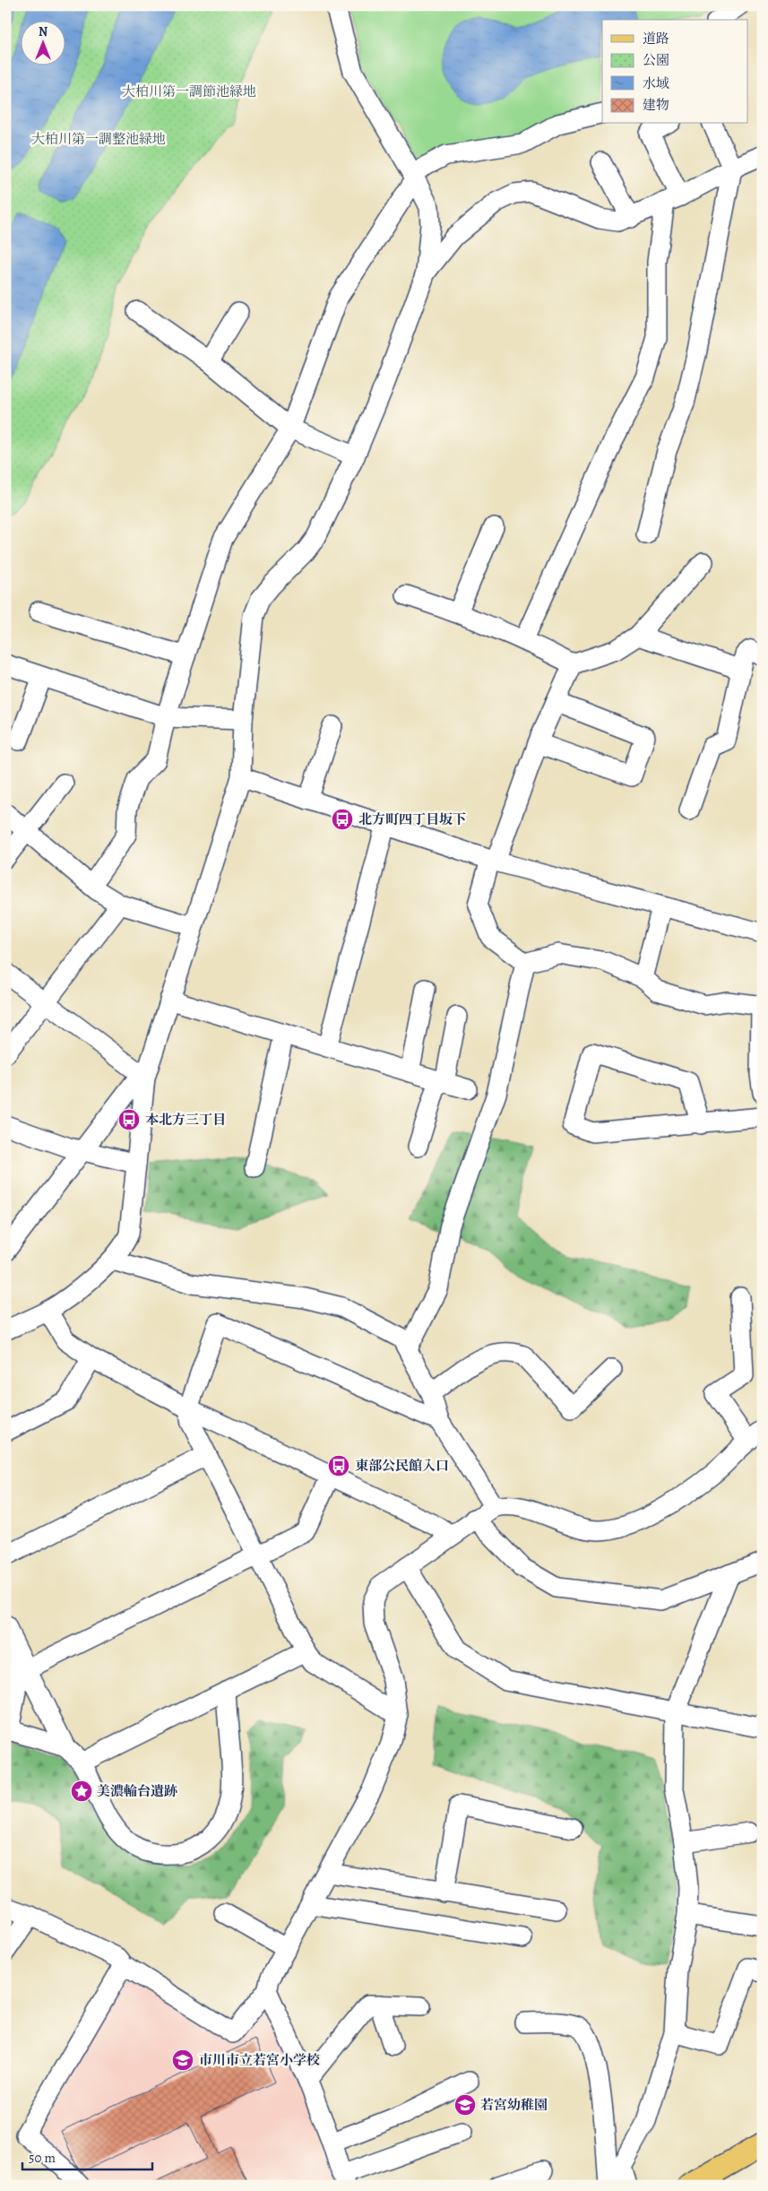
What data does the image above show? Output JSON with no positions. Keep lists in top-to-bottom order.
{
  "parks": ["大柏川第一調節池緑地", "大柏川第一調整池緑地"],
  "places": {
    "bus stop": ["北方町四丁目坂下", "本北方三丁目", "東部公民館入口"],
    "place": ["美濃輪台遺跡"],
    "school or university": ["市川市立若宮小学校", "若宮幼稚園"]
  },
  "legend": [
    "道路",
    "公園",
    "水域",
    "建物"
  ],
  "scale_bar": "50 m",
  "north": "top"
}
